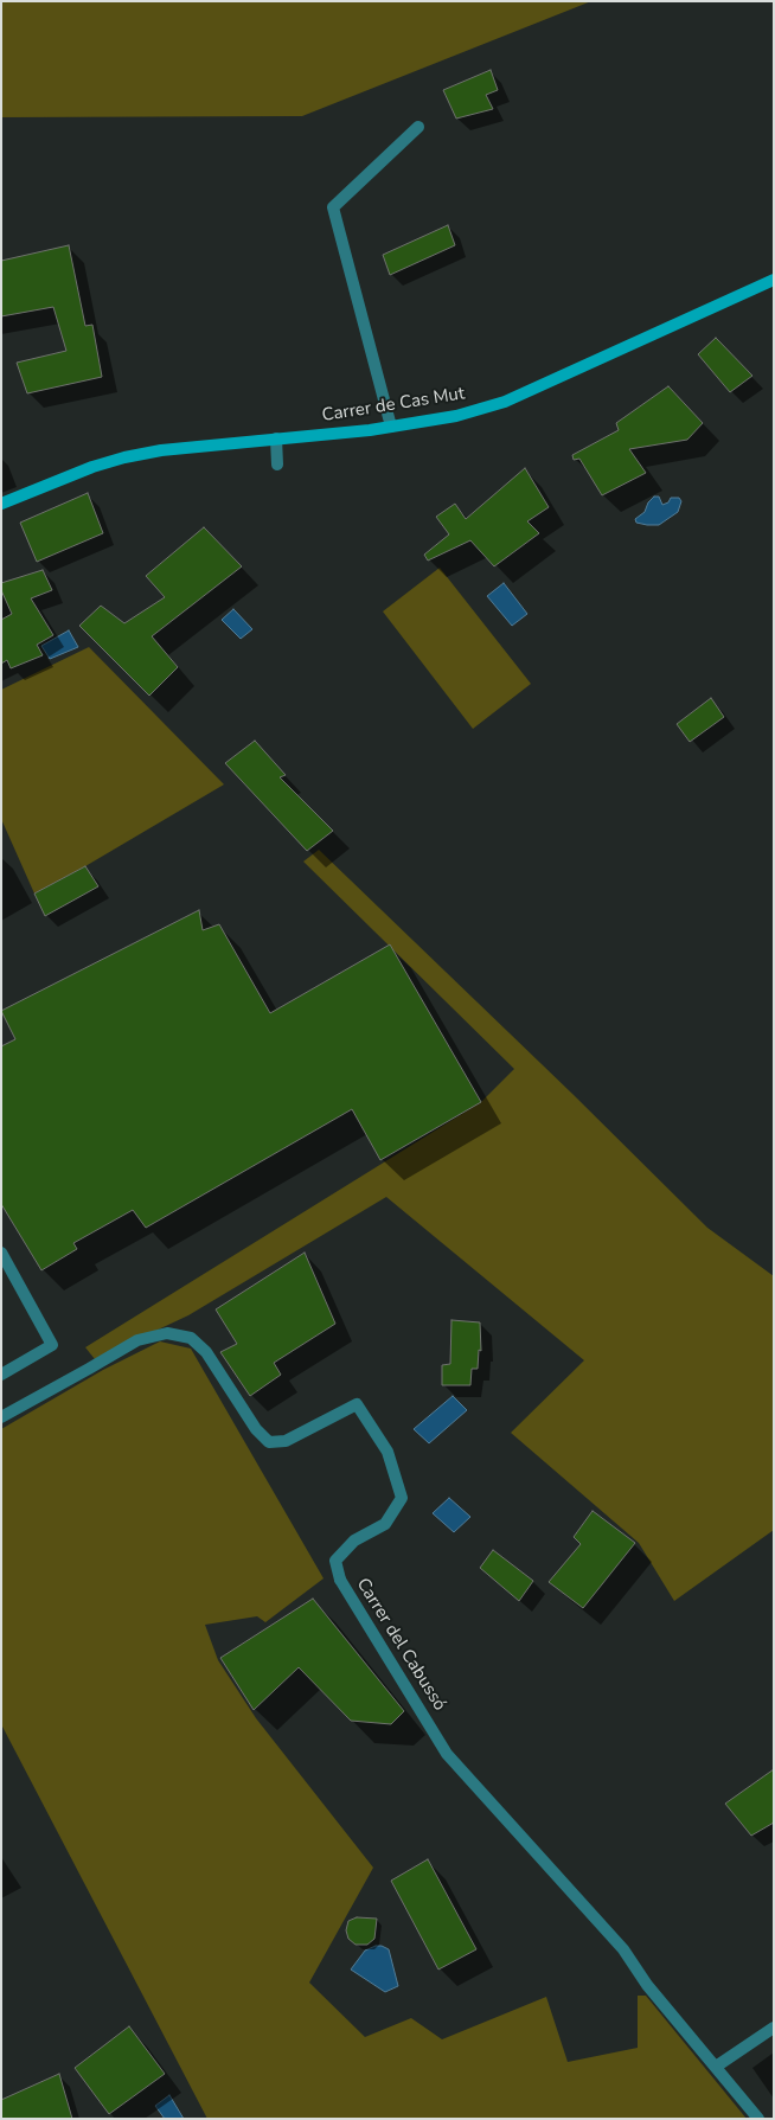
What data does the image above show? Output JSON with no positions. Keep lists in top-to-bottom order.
{
  "streets": {
    "street": ["Carrer de Cas Mut", "Carrer del Cabussó"]
  }
}
